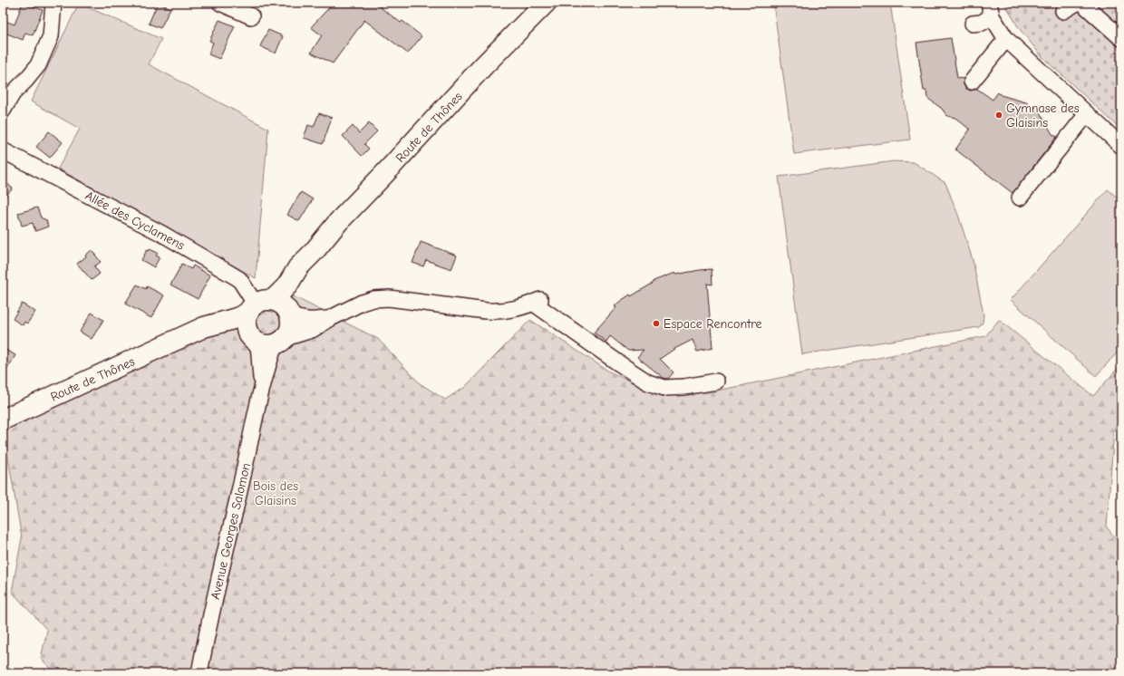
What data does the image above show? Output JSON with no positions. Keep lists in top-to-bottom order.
{
  "streets": {
    "main road": ["Route de Thônes"],
    "street": ["Allée des Cyclamens", "Avenue Georges Salomon"]
  },
  "crossings": [
    ["Route de Thônes", "Allée des Cyclamens"],
    ["Route de Thônes", "Avenue Georges Salomon"]
  ],
  "parks": ["Bois des Glaisins"],
  "places": ["Gymnase des Glaisins", "Espace Rencontre"]
}
